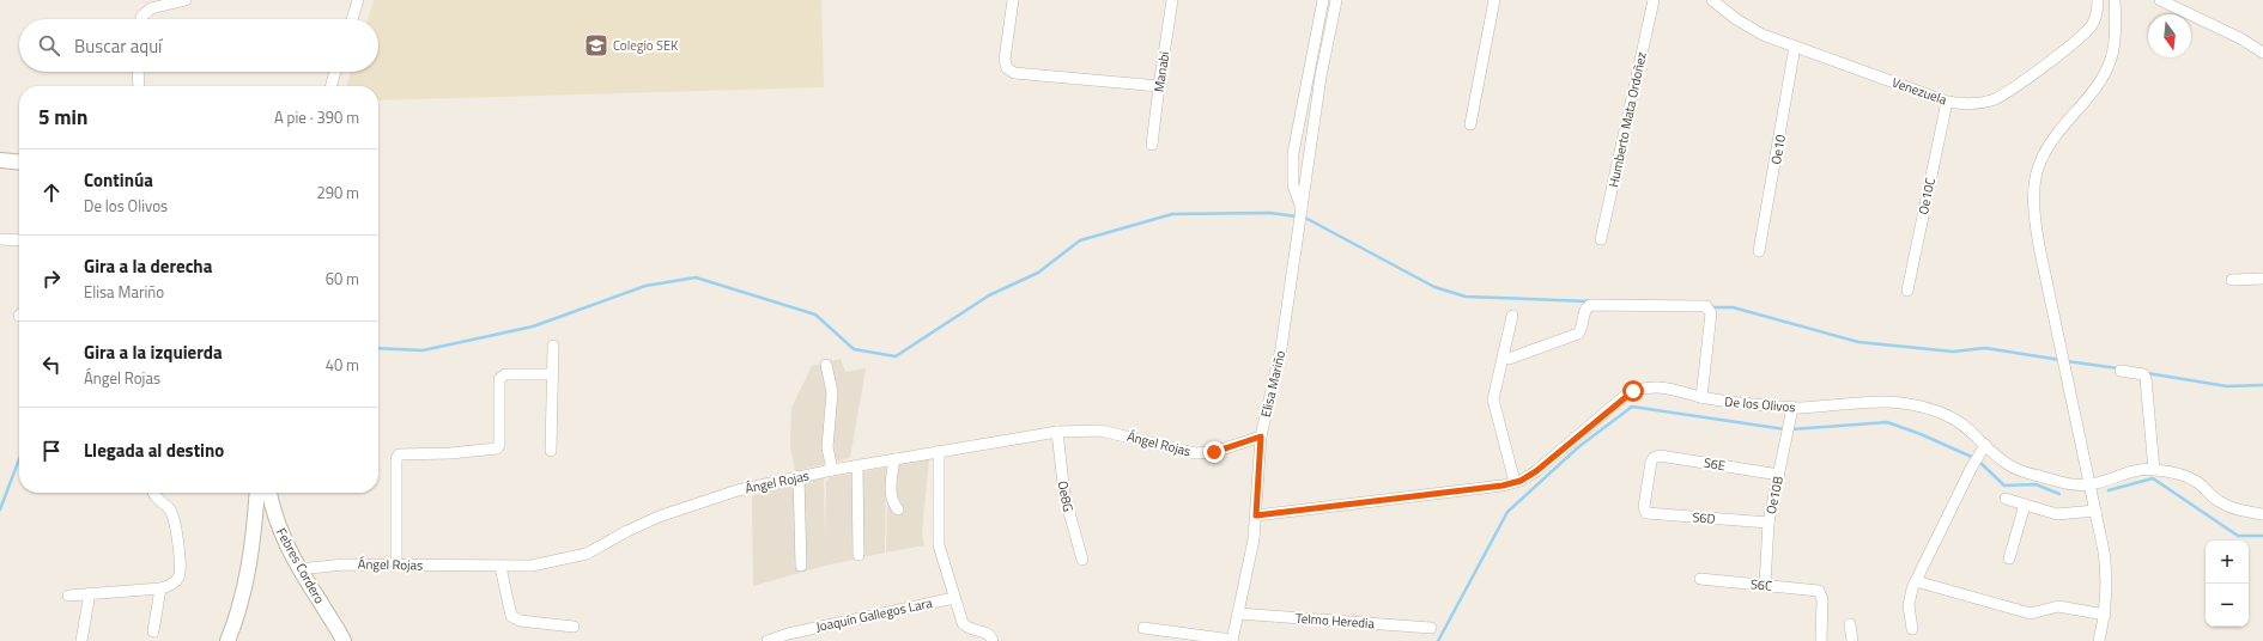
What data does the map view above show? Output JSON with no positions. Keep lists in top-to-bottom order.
{
  "streets": {
    "street": [
      "Manabi",
      "Venezuela",
      "Humberto Mata Ordoñez",
      "Oe10",
      "Oe10C",
      "Elisa Mariño",
      "De los Olivos",
      "Ángel Rojas",
      "S6E",
      "Oe10B",
      "Oe8G",
      "S6D",
      "Febres Cordero",
      "S6C",
      "Joaquín Gallegos Lara",
      "Telmo Heredia"
    ]
  },
  "crossings": [
    ["Venezuela", "Oe10"],
    ["Venezuela", "Oe10C"],
    ["Elisa Mariño", "De los Olivos"],
    ["Elisa Mariño", "Ángel Rojas"],
    ["Elisa Mariño", "Telmo Heredia"],
    ["De los Olivos", "Oe10B"],
    ["Ángel Rojas", "Oe8G"],
    ["Ángel Rojas", "Febres Cordero"],
    ["S6E", "Oe10B"],
    ["S6E", "S6D"],
    ["Oe10B", "S6D"],
    ["Oe10B", "S6C"]
  ],
  "places": {
    "school or university": ["Colegio SEK"]
  },
  "north": "bottom",
  "page": {
    "search": "Buscar aquí",
    "heading": ["5 min", "A pie · 390 m"],
    "list": [
      ["Continúa", "De los Olivos", "290 m"],
      ["Gira a la derecha", "Elisa Mariño", "60 m"],
      ["Gira a la izquierda", "Ángel Rojas", "40 m"],
      "Llegada al destino"
    ],
    "map_buttons": ["+", "−"]
  }
}
